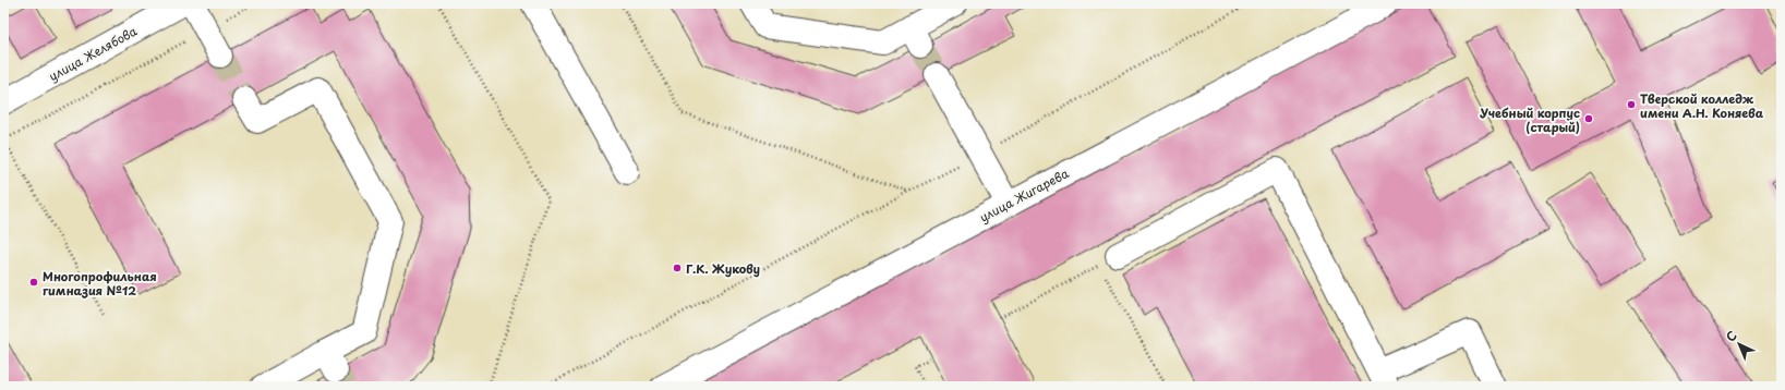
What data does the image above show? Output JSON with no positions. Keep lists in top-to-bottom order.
{
  "streets": {
    "street": ["улица Желябова", "улица Жигарева"]
  },
  "places": [
    "Тверской колледж имени А.Н. Коняева",
    "Учебный корпус (старый)",
    "Г.К. Жукову",
    "Многопрофильная гимназия №12"
  ],
  "north": "top left"
}
